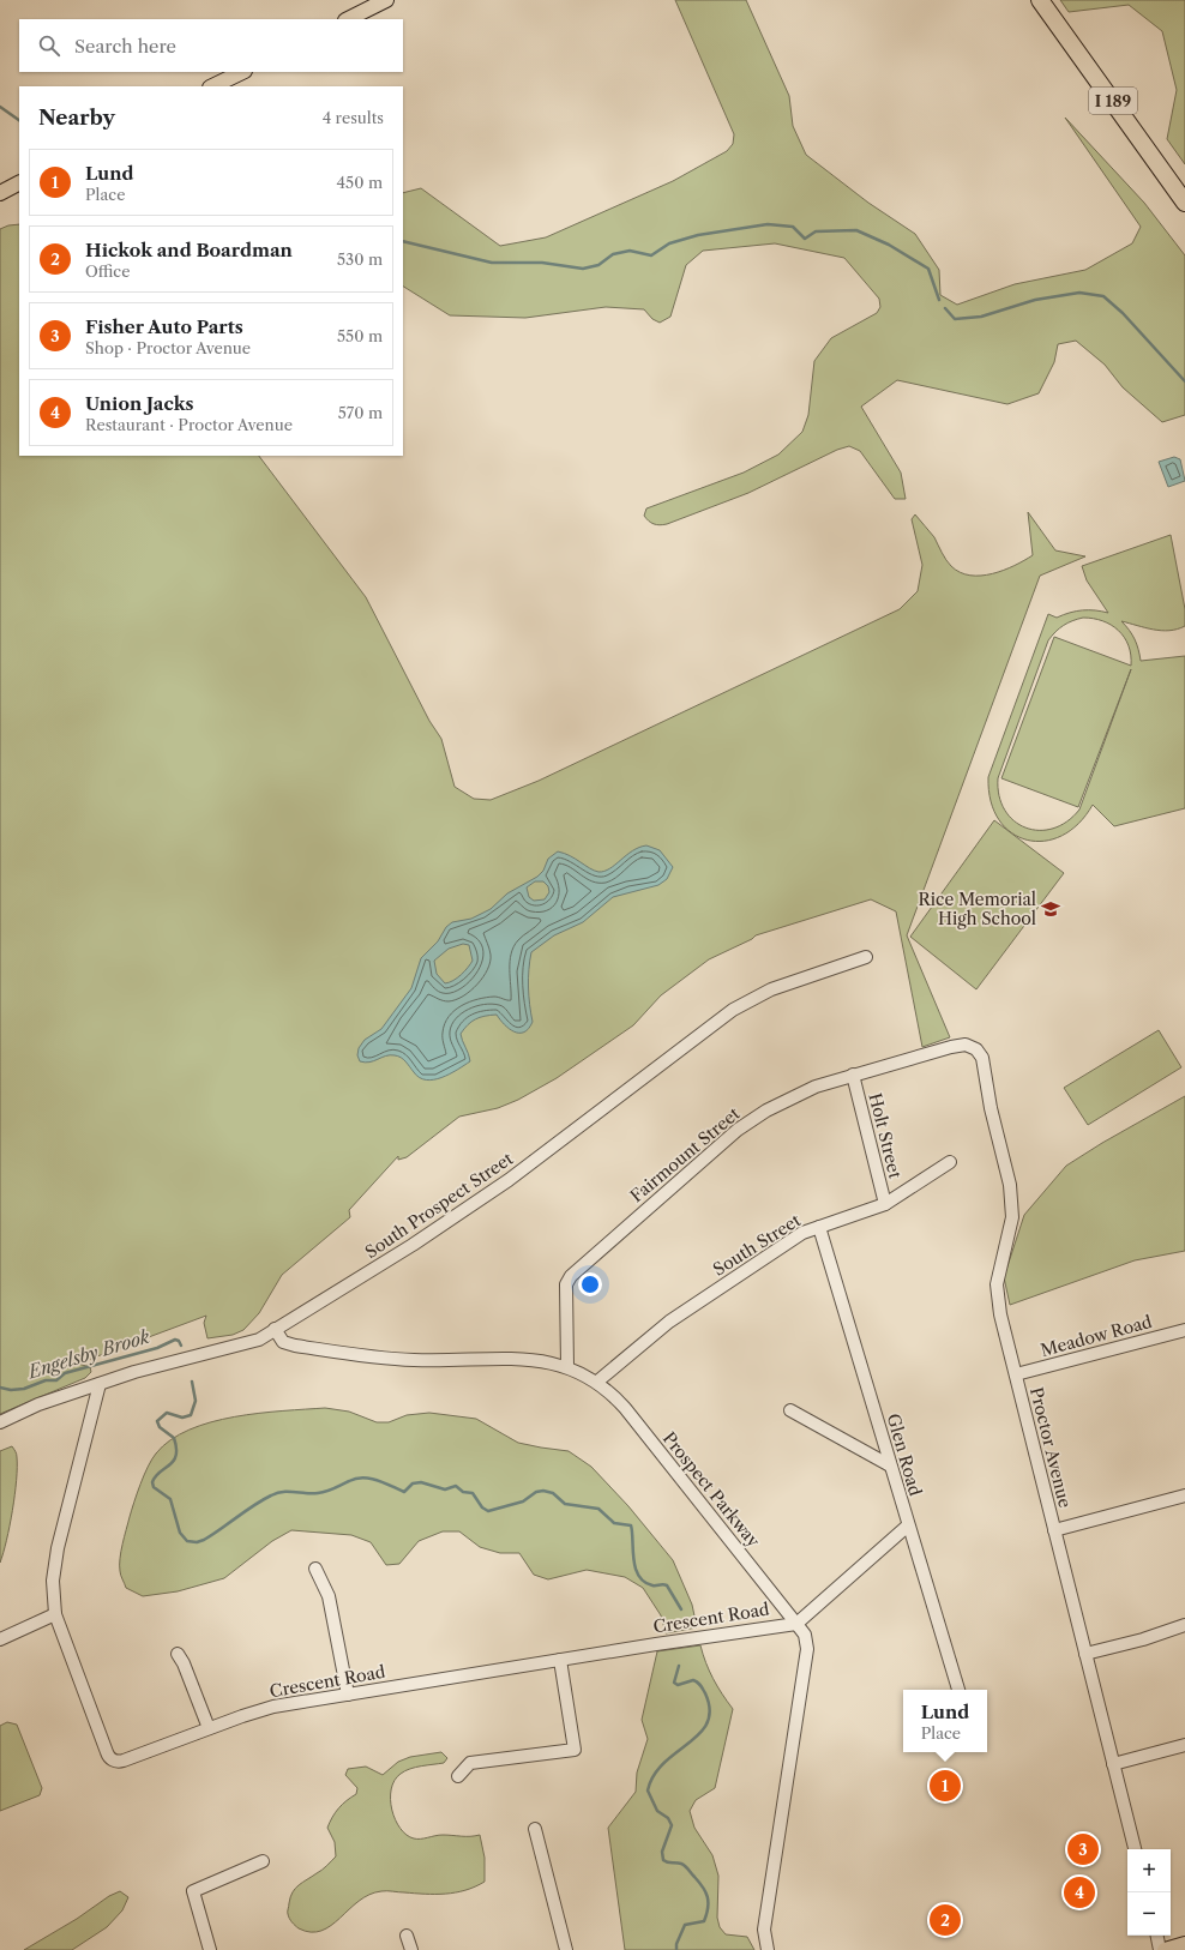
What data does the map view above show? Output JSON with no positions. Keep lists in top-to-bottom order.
{
  "streets": {
    "highway": ["I 189"],
    "street": [
      "Holt Street",
      "Fairmount Street",
      "South Prospect Street",
      "South Street",
      "Meadow Road",
      "Proctor Avenue",
      "Glen Road",
      "Prospect Parkway",
      "Crescent Road"
    ]
  },
  "crossings": [
    ["Holt Street", "Fairmount Street"],
    ["Holt Street", "South Street"],
    ["Fairmount Street", "Proctor Avenue"],
    ["Fairmount Street", "Prospect Parkway"],
    ["South Prospect Street", "Prospect Parkway"],
    ["South Prospect Street", "Crescent Road"],
    ["South Street", "Glen Road"],
    ["South Street", "Prospect Parkway"],
    ["Meadow Road", "Proctor Avenue"],
    ["Prospect Parkway", "Crescent Road"]
  ],
  "water": ["Engelsby Brook"],
  "places": {
    "school or university": ["Rice Memorial High School"]
  },
  "page": {
    "search": "Search here",
    "heading": ["Nearby", "4 results"],
    "list": [
      {
        "mark": "1",
        "name": "Lund",
        "note": "Place",
        "value": "450 m"
      },
      {
        "mark": "2",
        "name": "Hickok and Boardman",
        "note": "Office",
        "value": "530 m"
      },
      {
        "mark": "3",
        "name": "Fisher Auto Parts",
        "note": "Shop · Proctor Avenue",
        "value": "550 m"
      },
      {
        "mark": "4",
        "name": "Union Jacks",
        "note": "Restaurant · Proctor Avenue",
        "value": "570 m"
      }
    ],
    "popup": ["Lund", "Place"],
    "pins": [
      "1",
      "3",
      "4",
      "2"
    ],
    "map_buttons": ["+", "−"]
  }
}
